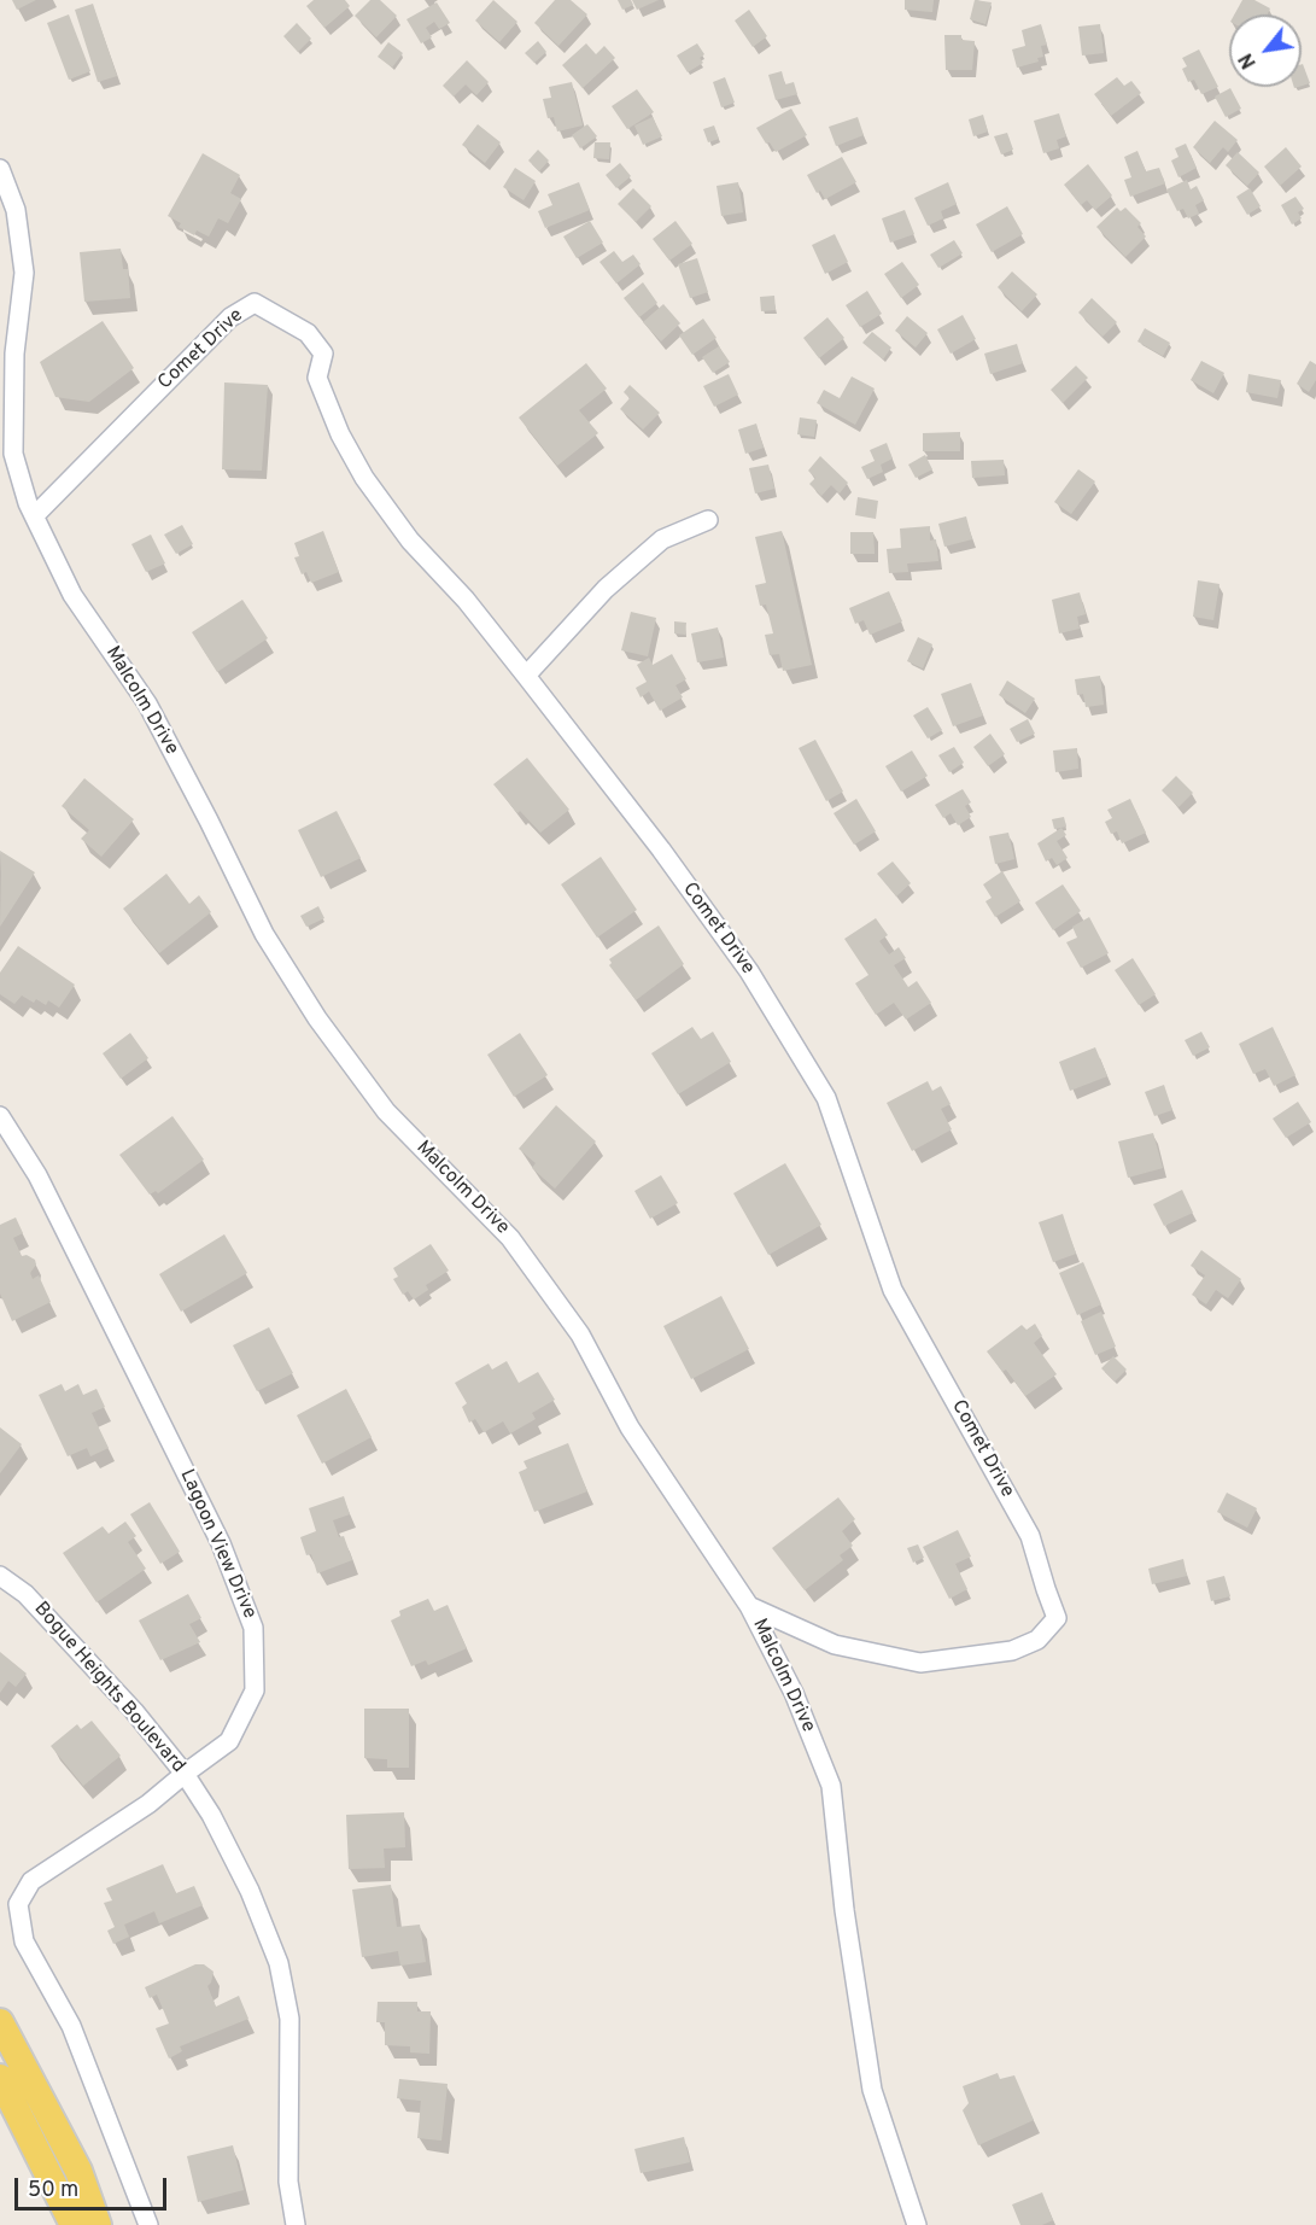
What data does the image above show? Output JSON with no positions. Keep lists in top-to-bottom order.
{
  "streets": {
    "street": [
      "Comet Drive",
      "Malcolm Drive",
      "Lagoon View Drive",
      "Bogue Heights Boulevard"
    ]
  },
  "crossings": [
    ["Comet Drive", "Malcolm Drive"],
    ["Lagoon View Drive", "Bogue Heights Boulevard"]
  ],
  "scale_bar": "50 m",
  "north": "bottom left"
}
